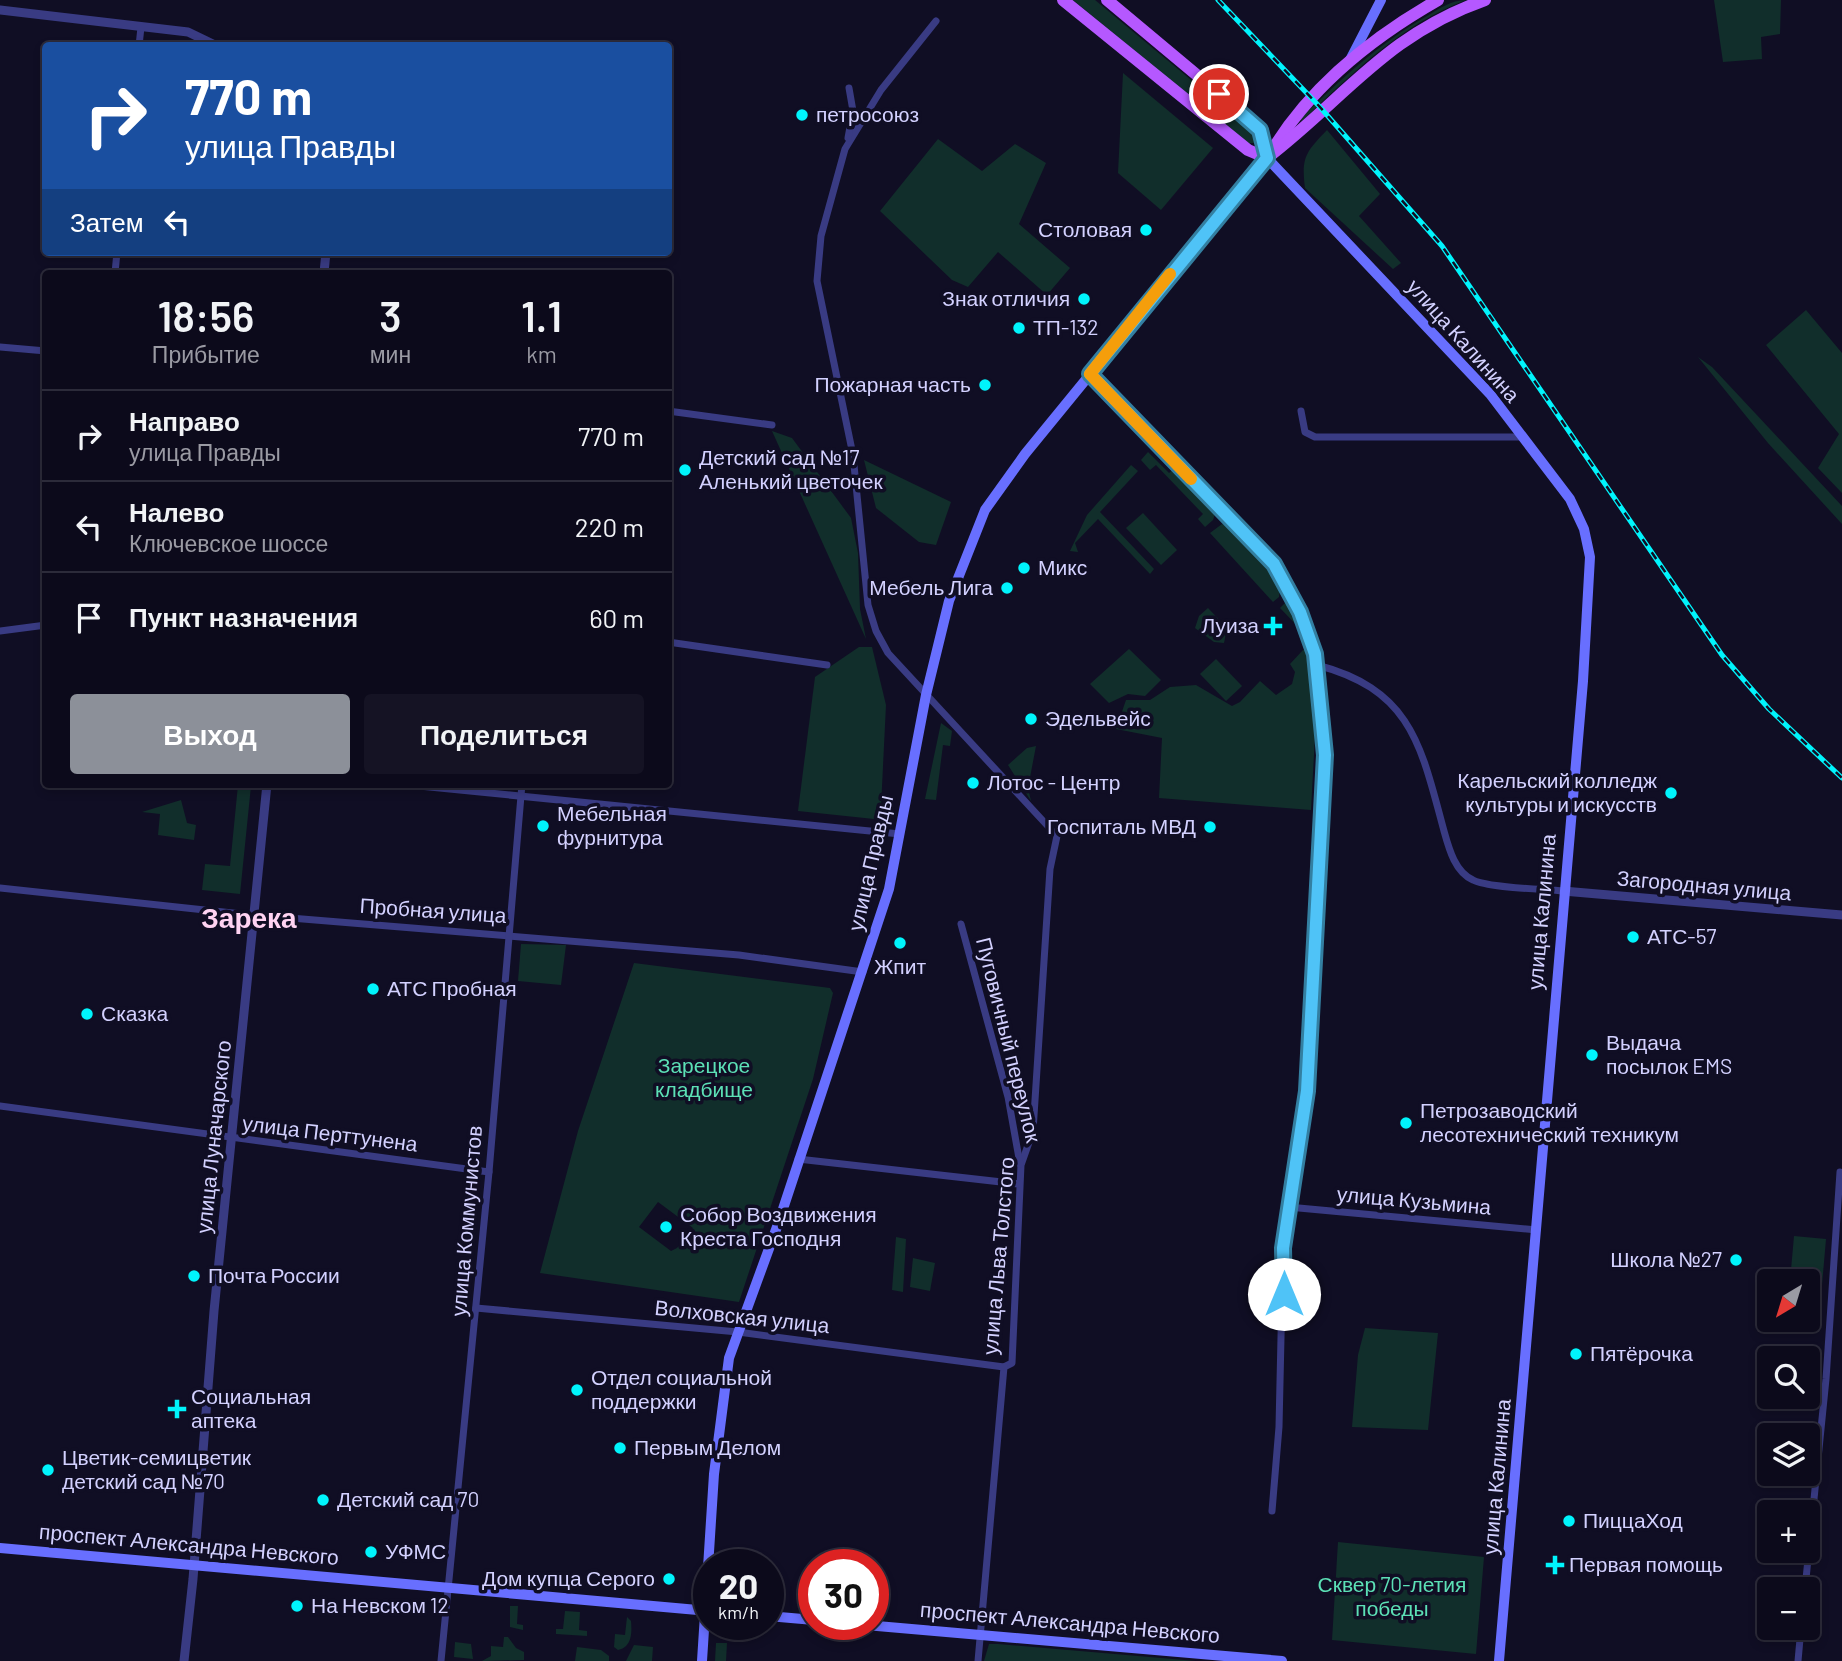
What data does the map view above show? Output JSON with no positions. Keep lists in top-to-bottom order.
{
  "streets": {
    "main road": ["улица Калинина", "улица Правды", "проспект Александра Невского"],
    "street": [
      "Загородная улица",
      "Пробная улица",
      "Пуговичный переулок",
      "улица Перттунена",
      "улица Луначарского",
      "улица Кузьмина",
      "улица Коммунистов",
      "улица Льва Толстого",
      "Волховская улица"
    ]
  },
  "crossings": [
    ["улица Калинина", "улица Правды"],
    ["улица Калинина", "Загородная улица"],
    ["улица Калинина", "улица Кузьмина"],
    ["улица Правды", "Пробная улица"],
    ["улица Правды", "улица Льва Толстого"],
    ["улица Правды", "Волховская улица"],
    ["Пробная улица", "улица Луначарского"],
    ["Пробная улица", "улица Коммунистов"],
    ["Пуговичный переулок", "улица Льва Толстого"],
    ["улица Перттунена", "улица Луначарского"],
    ["улица Перттунена", "улица Коммунистов"],
    ["улица Луначарского", "проспект Александра Невского"],
    ["улица Коммунистов", "Волховская улица"],
    ["улица Коммунистов", "проспект Александра Невского"],
    ["улица Льва Толстого", "Волховская улица"],
    ["улица Льва Толстого", "проспект Александра Невского"]
  ],
  "districts": ["Зарека"],
  "parks": ["Зарецкое кладбище", "Сквер 70-летия победы"],
  "places": {
    "other": [
      "петросоюз",
      "Столовая",
      "Знак отличия",
      "ТП-132",
      "Пожарная часть",
      "Детский сад №17 Аленький цветочек",
      "Микс",
      "Мебель Лига",
      "Эдельвейс",
      "Лотос - Центр",
      "Карельский колледж культуры и искусств",
      "Мебельная фурнитура",
      "Госпиталь МВД",
      "АТС-57",
      "Жпит",
      "АТС Пробная",
      "Сказка",
      "Выдача посылок EMS",
      "Петрозаводский лесотехнический техникум",
      "Собор Воздвижения Креста Господня",
      "Школа №27",
      "Почта России",
      "Пятёрочка",
      "Отдел социальной поддержки",
      "Первым Делом",
      "Цветик-семицветик детский сад №70",
      "Детский сад 70",
      "ПиццаХод",
      "УФМС",
      "Дом купца Серого",
      "На Невском 12"
    ],
    "health": ["Луиза", "Социальная аптека", "Первая помощь"]
  },
  "north": "bottom left",
  "page": {
    "turn": ["770 m", "улица Правды"],
    "then": "Затем",
    "eta": [
      "18:56",
      "Прибытие",
      "3",
      "мин",
      "1.1",
      "km"
    ],
    "list": [
      {
        "name": "Направо",
        "note": "улица Правды",
        "value": "770 m"
      },
      {
        "name": "Налево",
        "note": "Ключевское шоссе",
        "value": "220 m"
      },
      {
        "name": "Пункт назначения",
        "value": "60 m"
      }
    ],
    "buttons": ["Выход", "Поделиться"],
    "map_buttons": ["+", "−"],
    "speed": "20 km/h",
    "limit": "30"
  }
}
